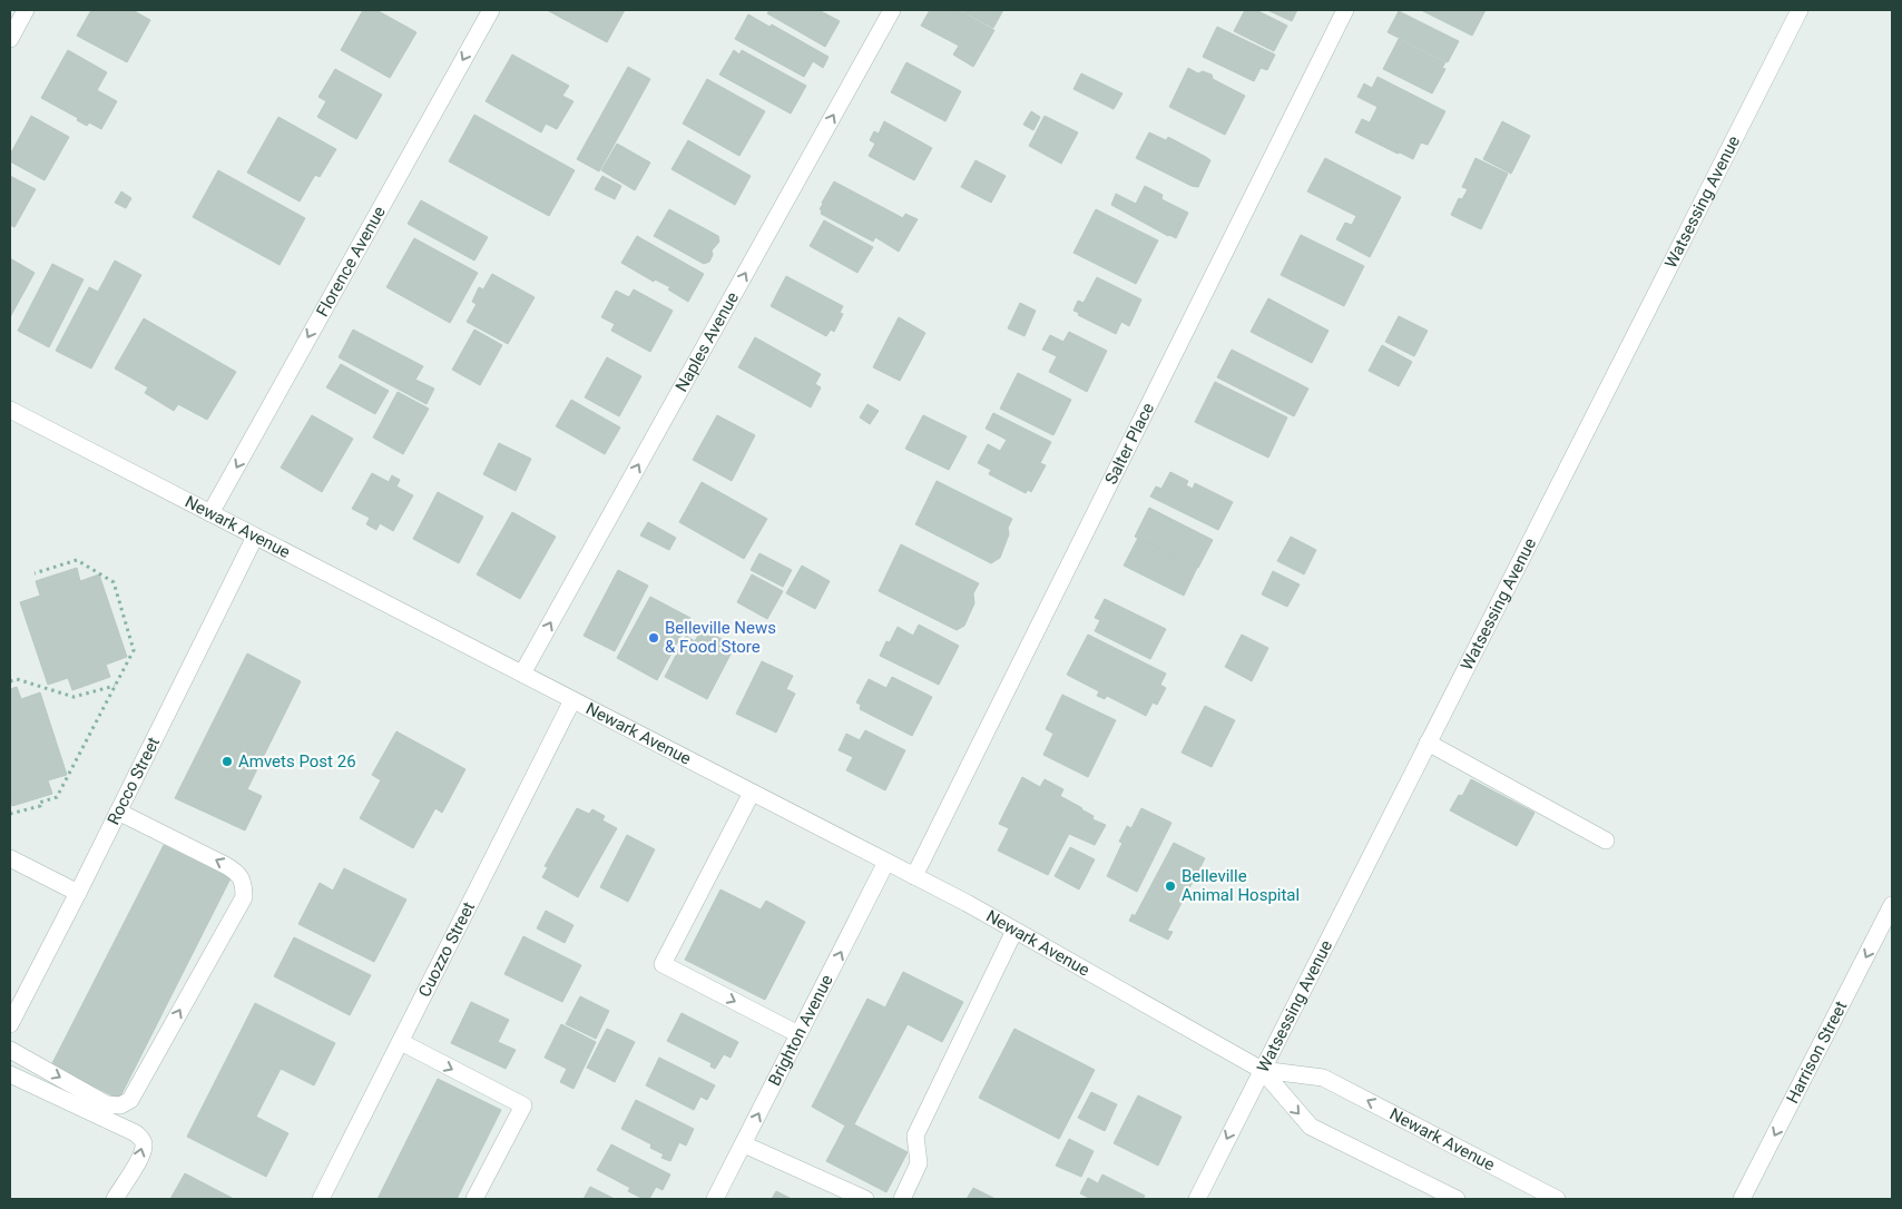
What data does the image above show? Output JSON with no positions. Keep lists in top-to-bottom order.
{
  "streets": {
    "street": [
      "Watsessing Avenue",
      "Florence Avenue",
      "Naples Avenue",
      "Salter Place",
      "Newark Avenue",
      "Rocco Street",
      "Cuozzo Street",
      "Brighton Avenue",
      "Harrison Street"
    ]
  },
  "crossings": [
    ["Watsessing Avenue", "Newark Avenue"],
    ["Florence Avenue", "Newark Avenue"],
    ["Naples Avenue", "Newark Avenue"],
    ["Salter Place", "Newark Avenue"],
    ["Newark Avenue", "Rocco Street"],
    ["Newark Avenue", "Cuozzo Street"],
    ["Newark Avenue", "Brighton Avenue"]
  ],
  "one_way": ["Florence Avenue", "Naples Avenue", "Harrison Street"],
  "places": ["Belleville News & Food Store", "Amvets Post 26", "Belleville Animal Hospital"]
}
